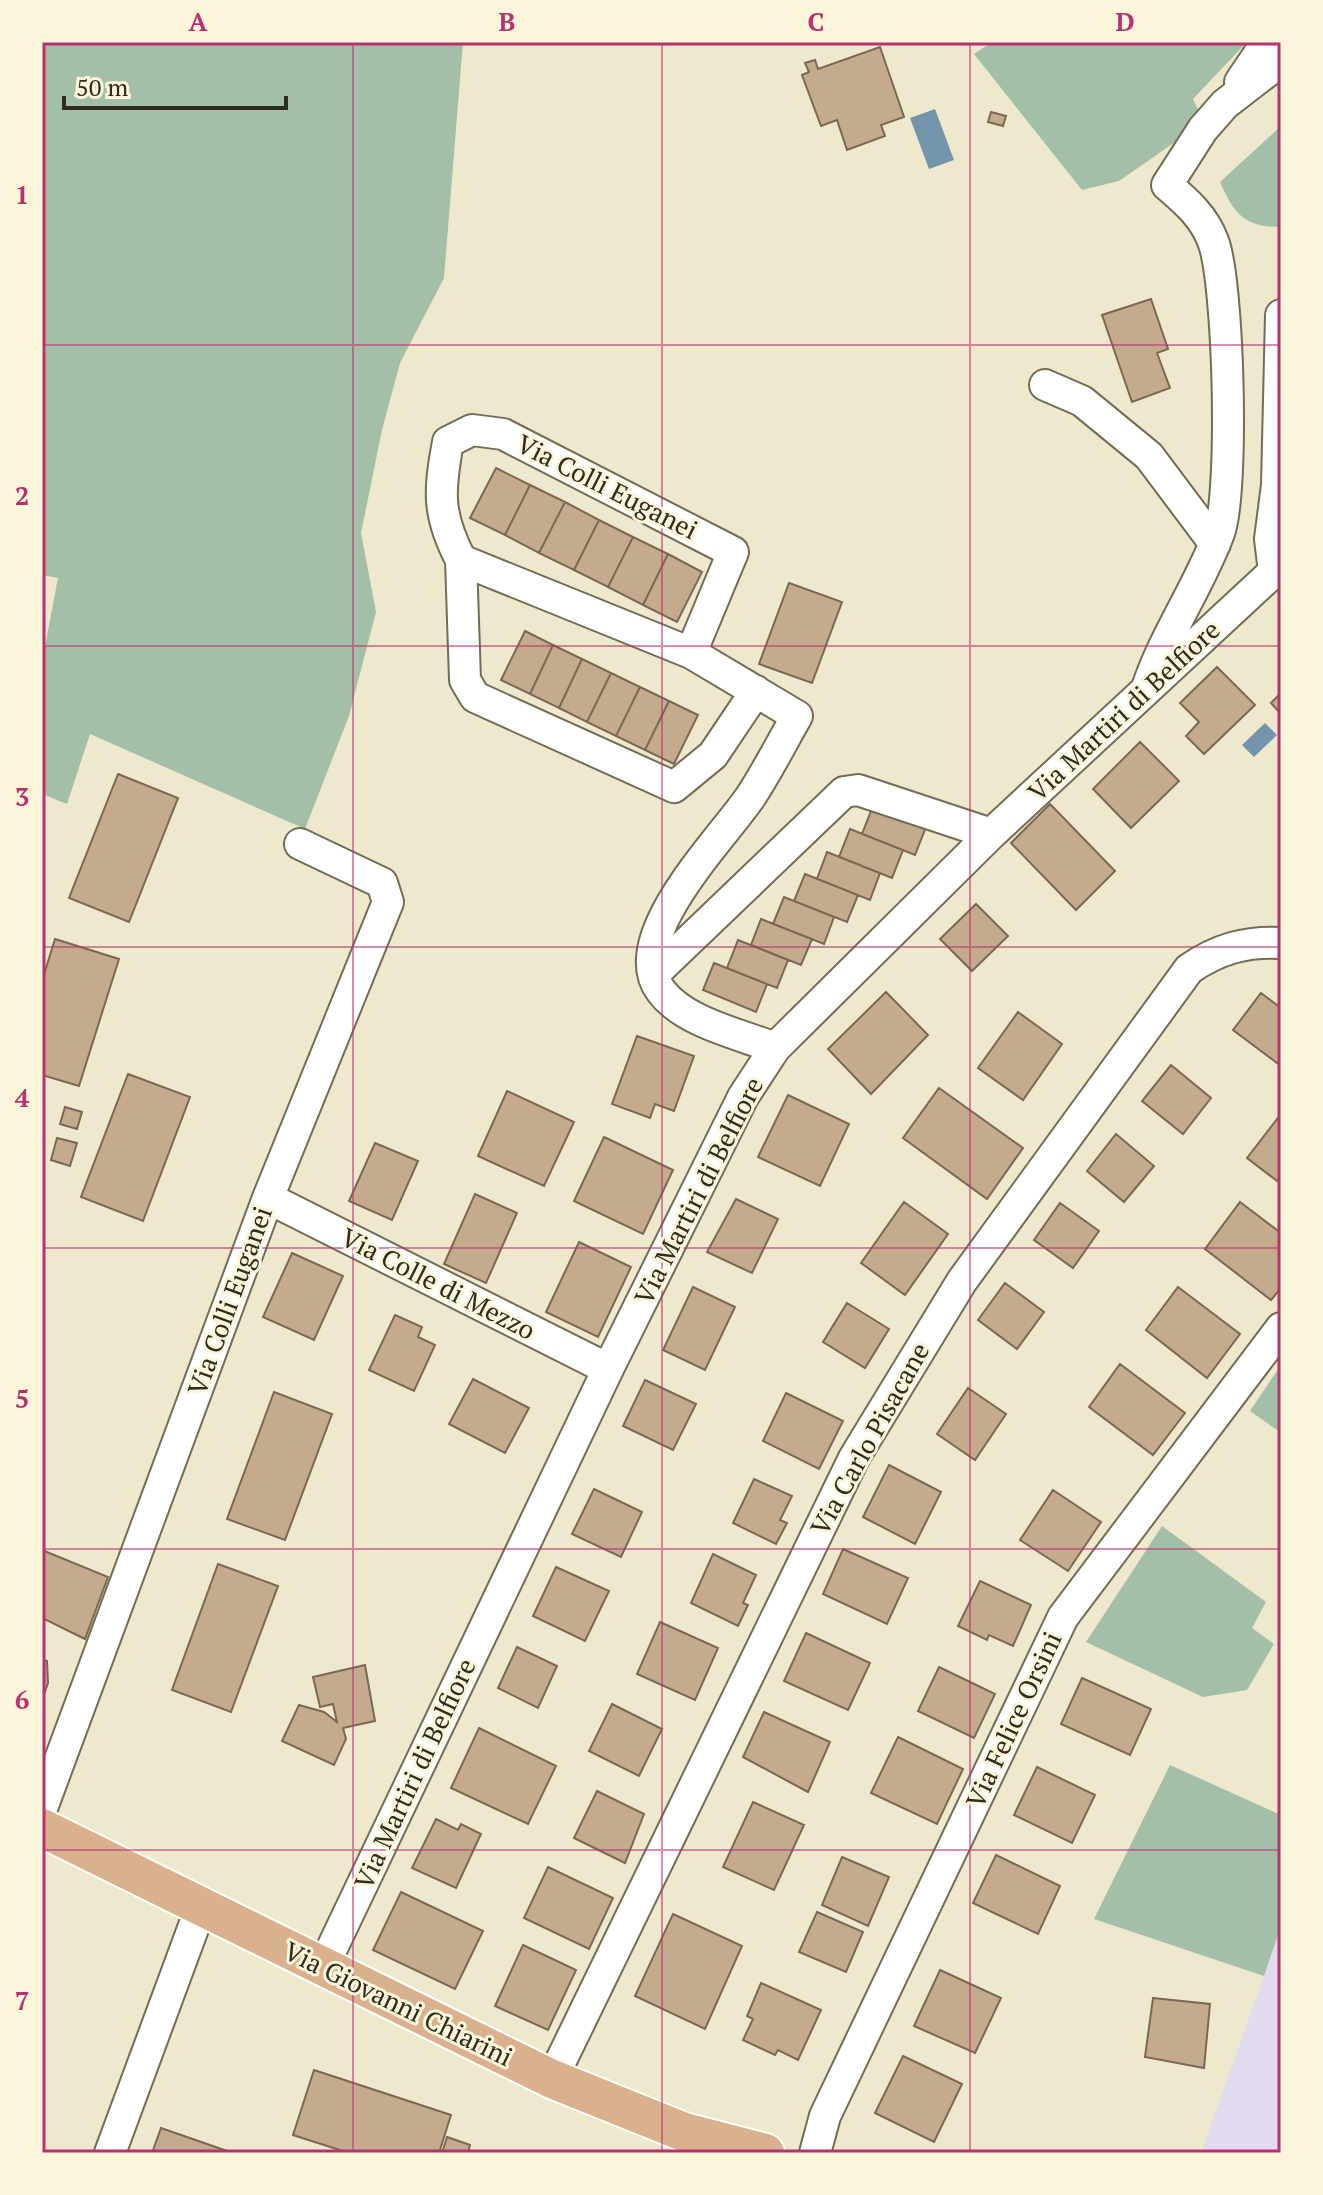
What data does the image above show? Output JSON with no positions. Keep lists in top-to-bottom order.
{
  "streets": {
    "main road": ["Via Giovanni Chiarini"],
    "street": [
      "Via Colli Euganei",
      "Via Martiri di Belfiore",
      "Via Colle di Mezzo",
      "Via Carlo Pisacane",
      "Via Felice Orsini"
    ]
  },
  "crossings": [
    ["Via Colli Euganei", "Via Colle di Mezzo"],
    ["Via Martiri di Belfiore", "Via Colle di Mezzo"],
    ["Via Martiri di Belfiore", "Via Giovanni Chiarini"],
    ["Via Carlo Pisacane", "Via Giovanni Chiarini"]
  ],
  "scale_bar": "50 m",
  "grid": {
    "columns": [
      "A",
      "B",
      "C",
      "D"
    ],
    "rows": [
      "1",
      "2",
      "3",
      "4",
      "5",
      "6",
      "7"
    ]
  }
}
